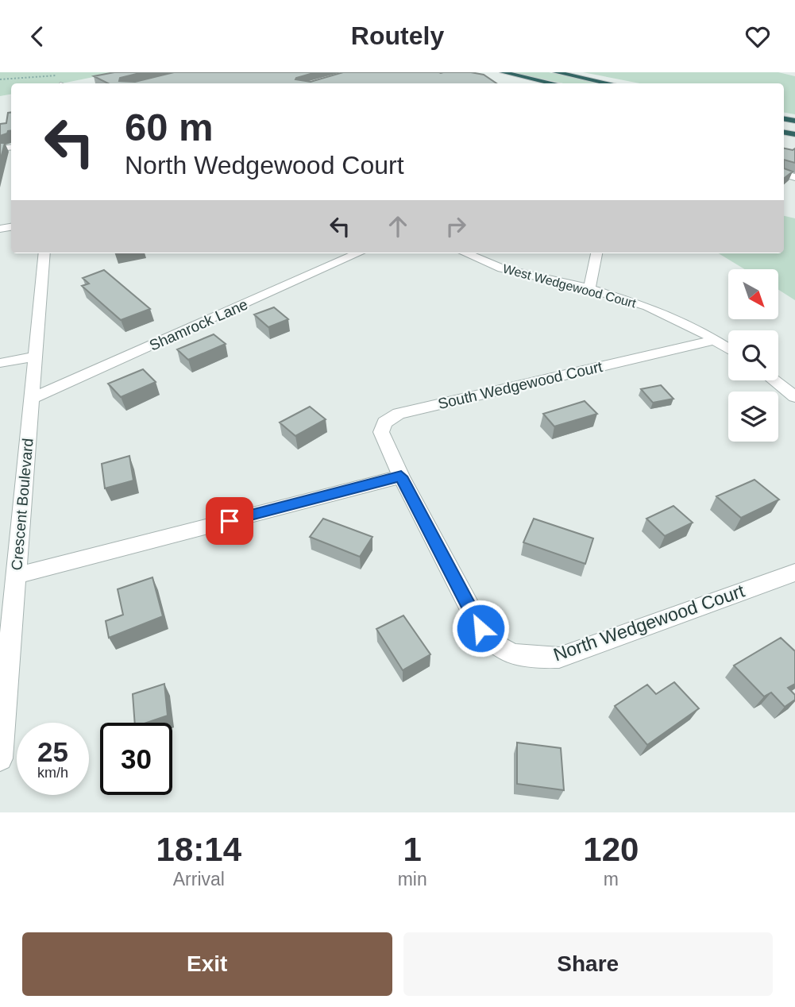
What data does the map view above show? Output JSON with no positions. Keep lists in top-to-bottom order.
{
  "streets": {
    "street": [
      "West Wedgewood Court",
      "Shamrock Lane",
      "South Wedgewood Court",
      "Crescent Boulevard",
      "North Wedgewood Court"
    ]
  },
  "crossings": [
    ["West Wedgewood Court", "South Wedgewood Court"],
    ["Shamrock Lane", "Crescent Boulevard"],
    ["South Wedgewood Court", "North Wedgewood Court"]
  ],
  "north": "bottom right",
  "page": {
    "header": "Routely",
    "turn": ["60 m", "North Wedgewood Court"],
    "speed": "25 km/h",
    "limit": "30",
    "eta": [
      "18:14",
      "Arrival",
      "1",
      "min",
      "120",
      "m"
    ],
    "buttons": ["Exit", "Share"]
  }
}
